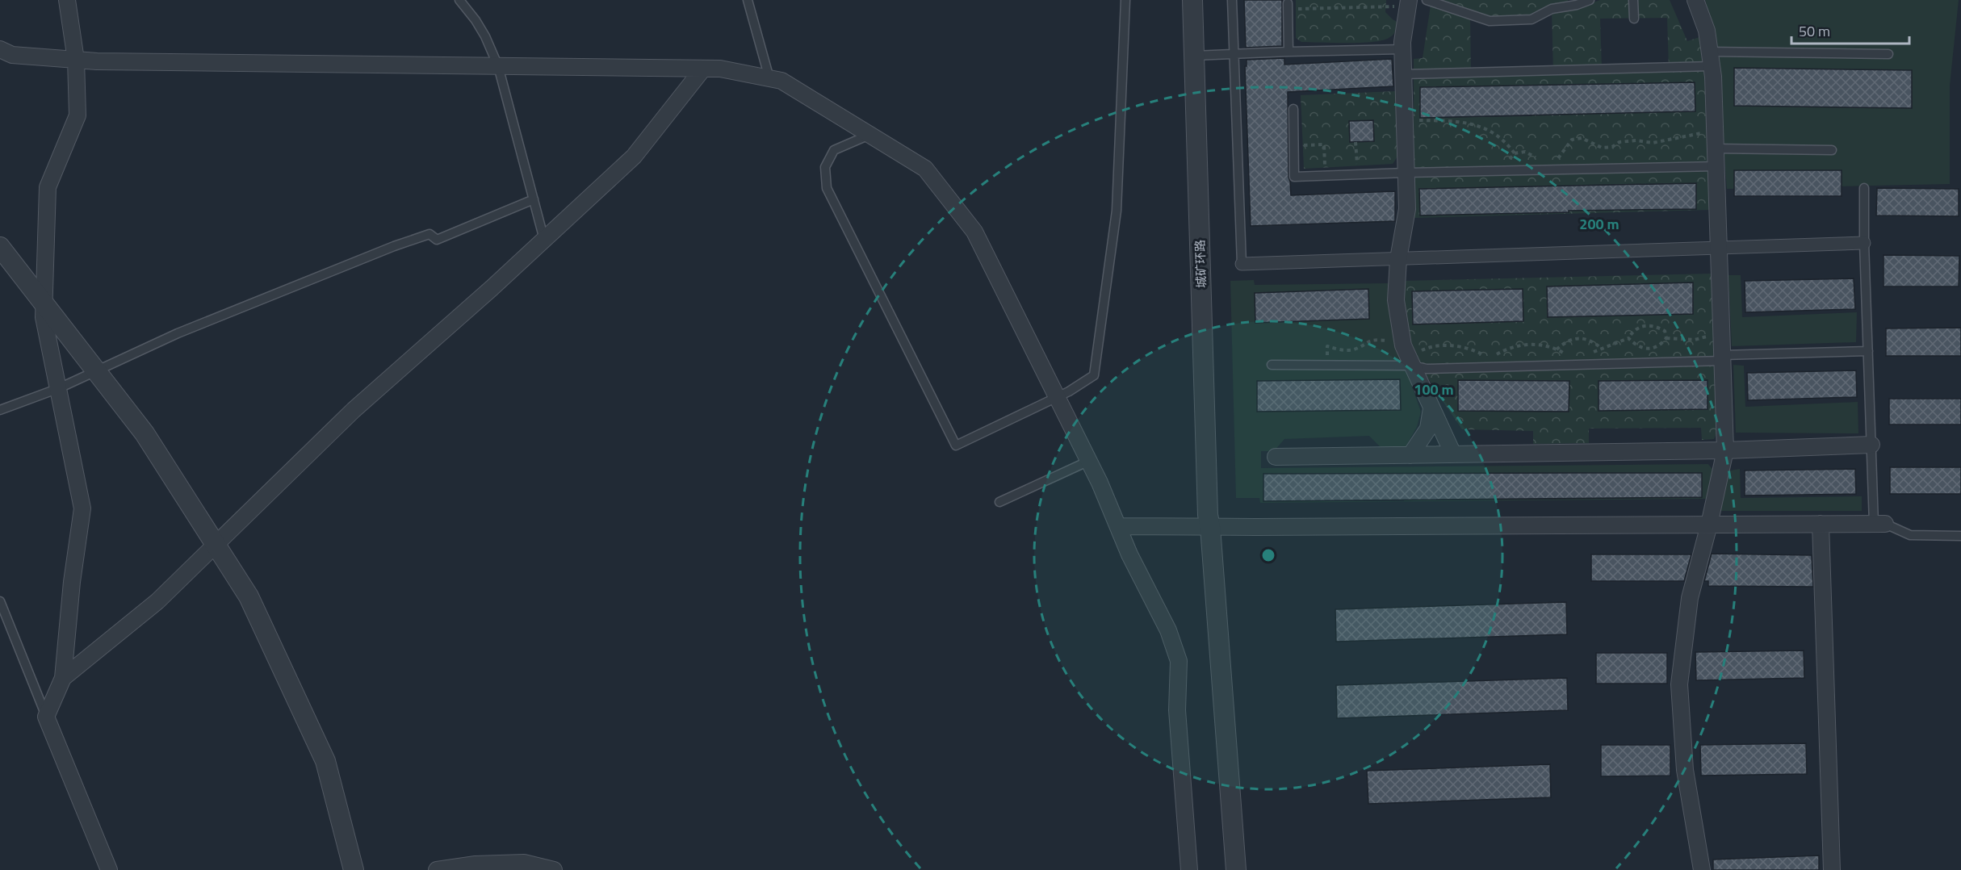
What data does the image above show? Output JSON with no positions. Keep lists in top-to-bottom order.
{
  "streets": {
    "street": ["城矿环路"]
  },
  "scale_bar": "50 m",
  "rings": ["200 m", "100 m"]
}
